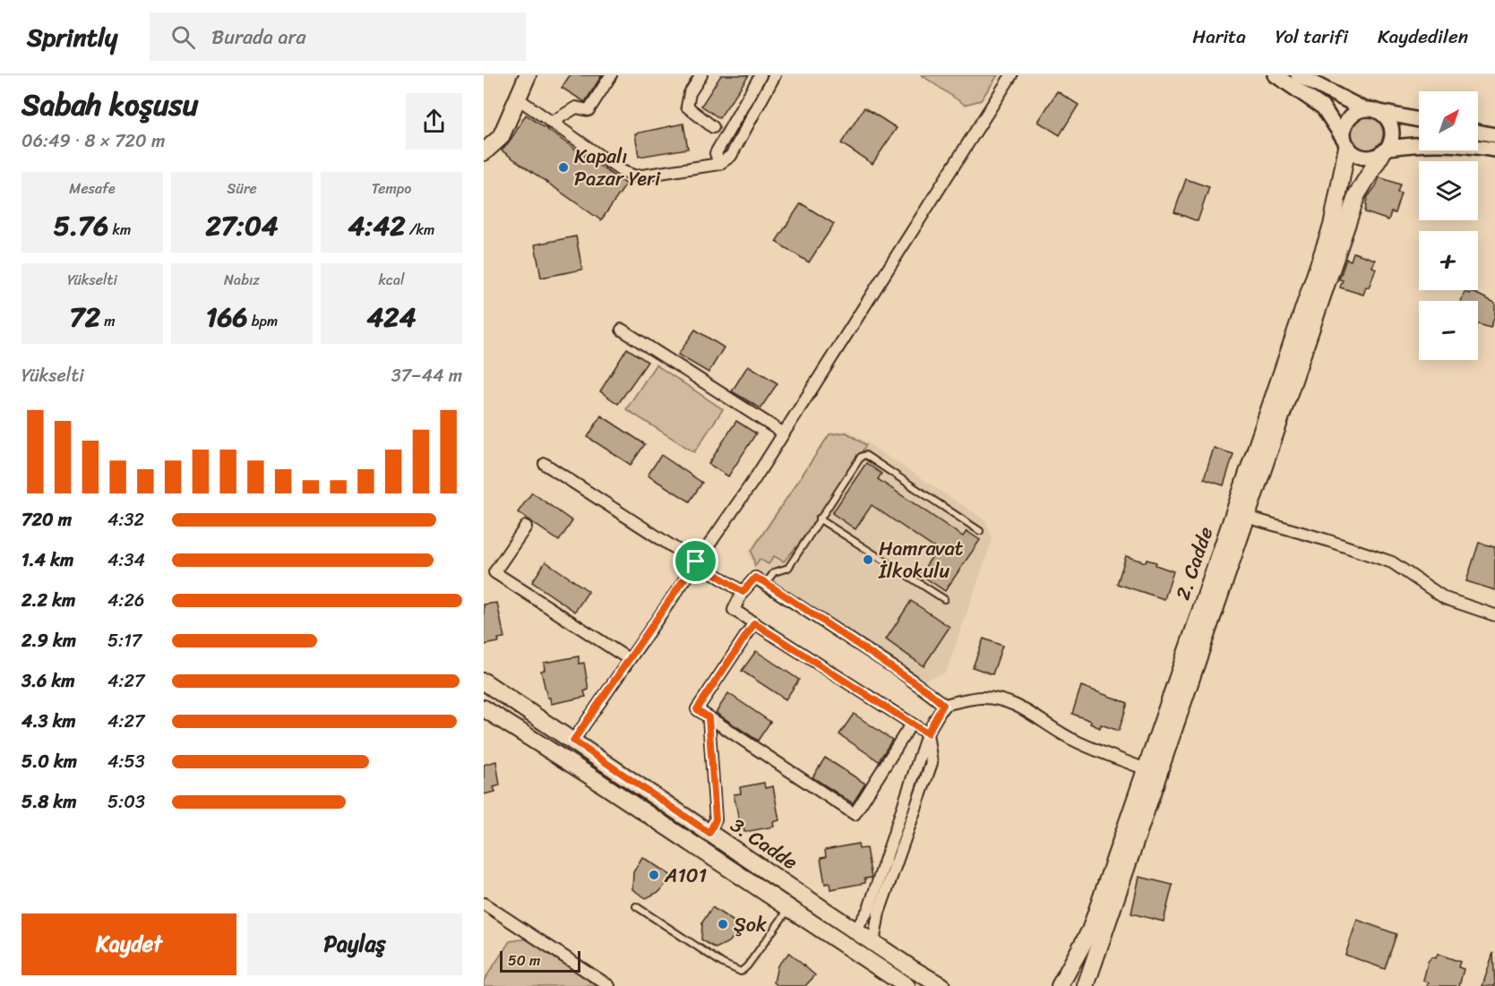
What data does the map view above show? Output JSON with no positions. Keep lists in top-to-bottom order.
{
  "streets": {
    "main road": ["2. Cadde", "3. Cadde"]
  },
  "places": [
    "Kapalı Pazar Yeri",
    "Hamravat İlkokulu",
    "A101",
    "Şok"
  ],
  "scale_bar": "50 m",
  "north": "top right",
  "page": {
    "header": "Sprintly",
    "search": "Burada ara",
    "nav": ["Harita", "Yol tarifi", "Kaydedilen"],
    "heading": ["Sabah koşusu", "06:49 · 8 × 720 m"],
    "map_buttons": ["+", "−"],
    "stats": [
      ["Mesafe", "5.76 km"],
      ["Süre", "27:04"],
      ["Tempo", "4:42 /km"],
      ["Yükselti", "72 m"],
      ["Nabız", "166 bpm"],
      ["kcal", "424"]
    ],
    "chart": ["Yükselti", "37–44 m"],
    "list": [
      {
        "name": "720 m",
        "note": "4:32"
      },
      {
        "name": "1.4 km",
        "note": "4:34"
      },
      {
        "name": "2.2 km",
        "note": "4:26"
      },
      {
        "name": "2.9 km",
        "note": "5:17"
      },
      {
        "name": "3.6 km",
        "note": "4:27"
      },
      {
        "name": "4.3 km",
        "note": "4:27"
      },
      {
        "name": "5.0 km",
        "note": "4:53"
      },
      {
        "name": "5.8 km",
        "note": "5:03"
      }
    ],
    "buttons": ["Kaydet", "Paylaş"],
    "scale": "50 m"
  }
}
